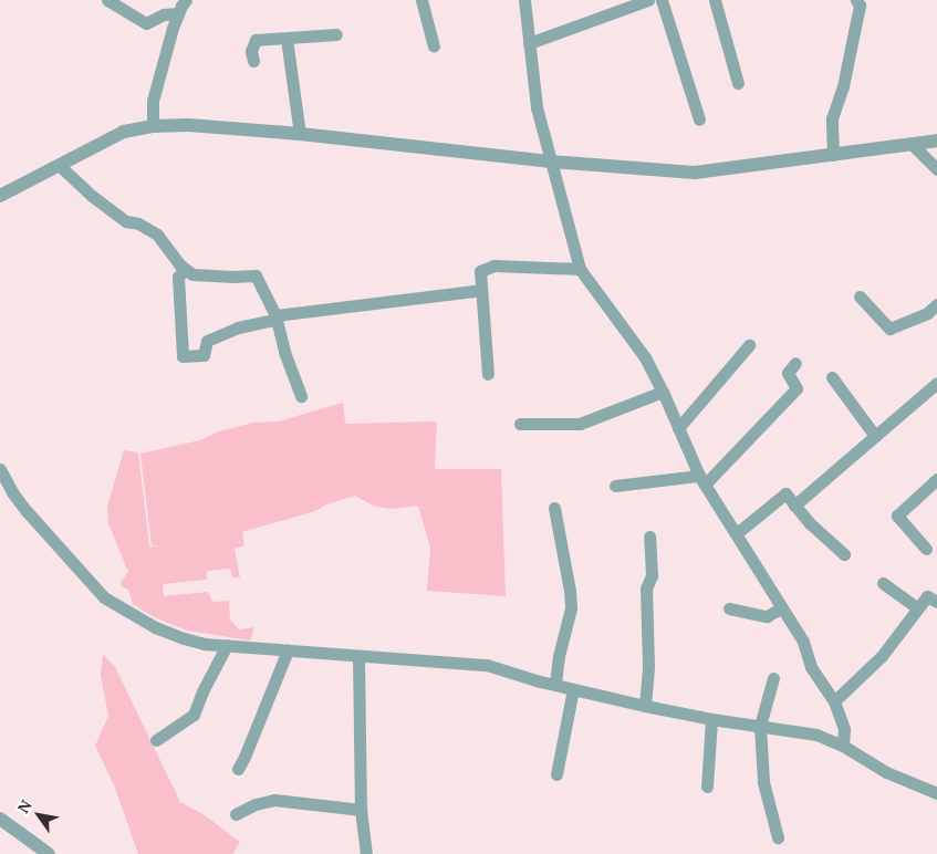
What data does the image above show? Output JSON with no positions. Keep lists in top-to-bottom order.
{
  "north": "top left"
}
